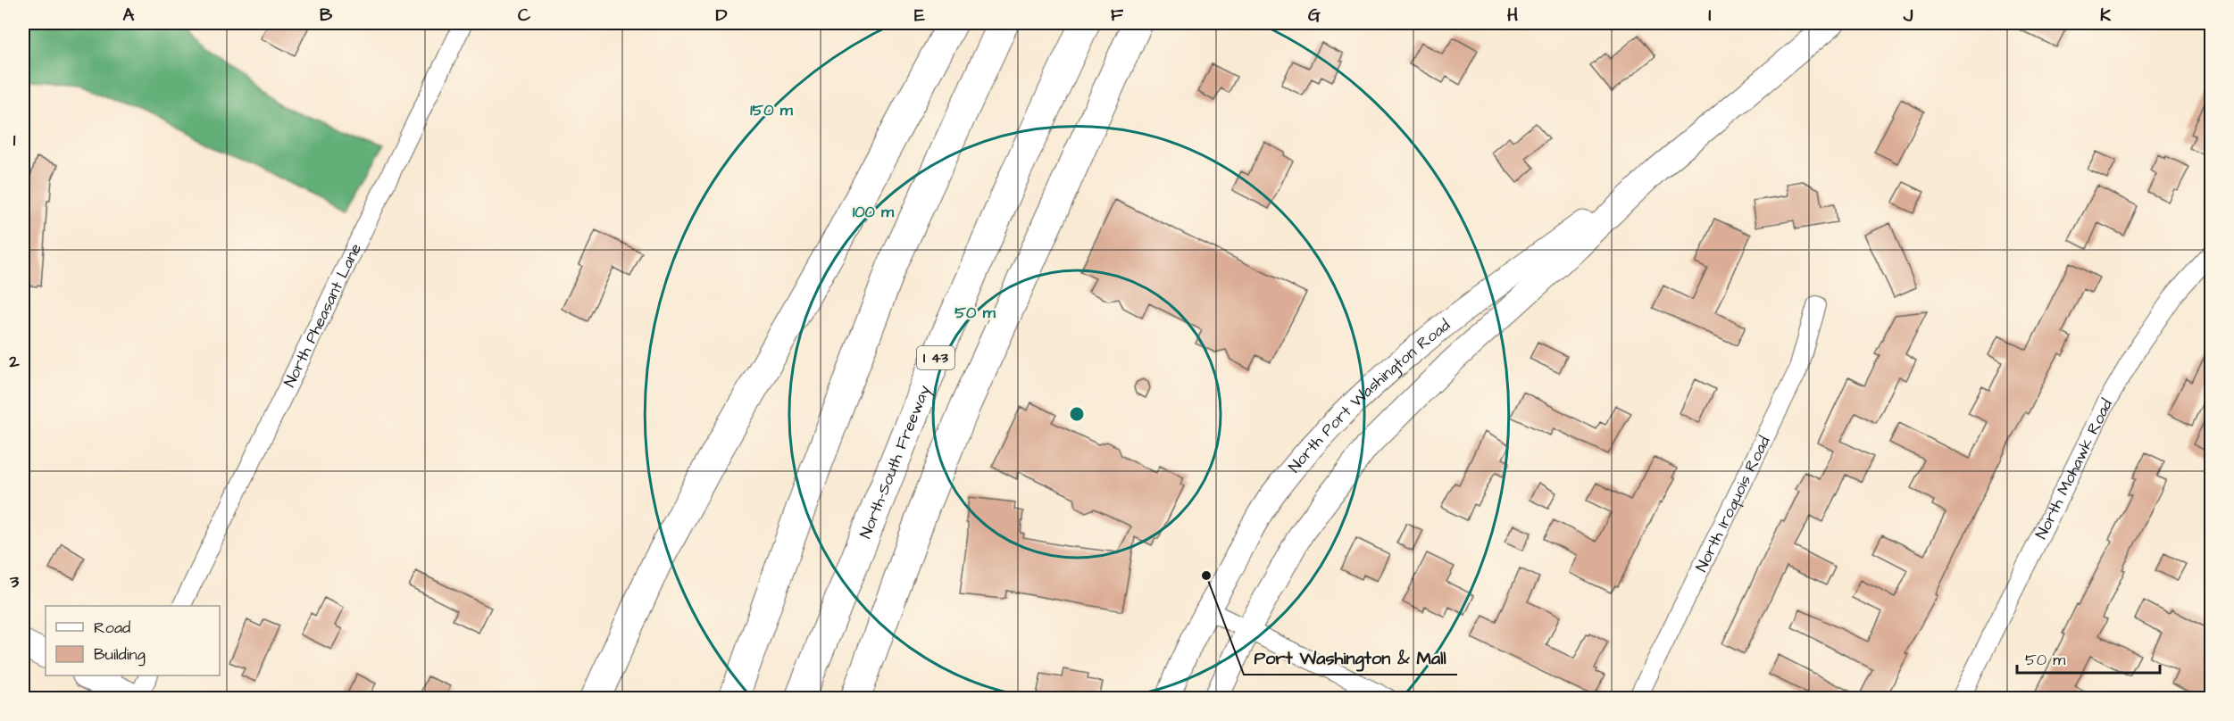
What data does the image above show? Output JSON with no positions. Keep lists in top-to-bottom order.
{
  "streets": {
    "highway": ["I 43", "North-South Freeway"],
    "main road": ["North Port Washington Road"],
    "street": ["North Pheasant Lane", "North Mohawk Road", "North Iroquois Road"]
  },
  "places": ["Port Washington & Mall"],
  "legend": ["Road", "Building"],
  "scale_bar": "50 m",
  "grid": {
    "columns": [
      "A",
      "B",
      "C",
      "D",
      "E",
      "F",
      "G",
      "H",
      "I",
      "J",
      "K"
    ],
    "rows": ["1", "2", "3"]
  },
  "rings": ["150 m", "100 m", "50 m"]
}
